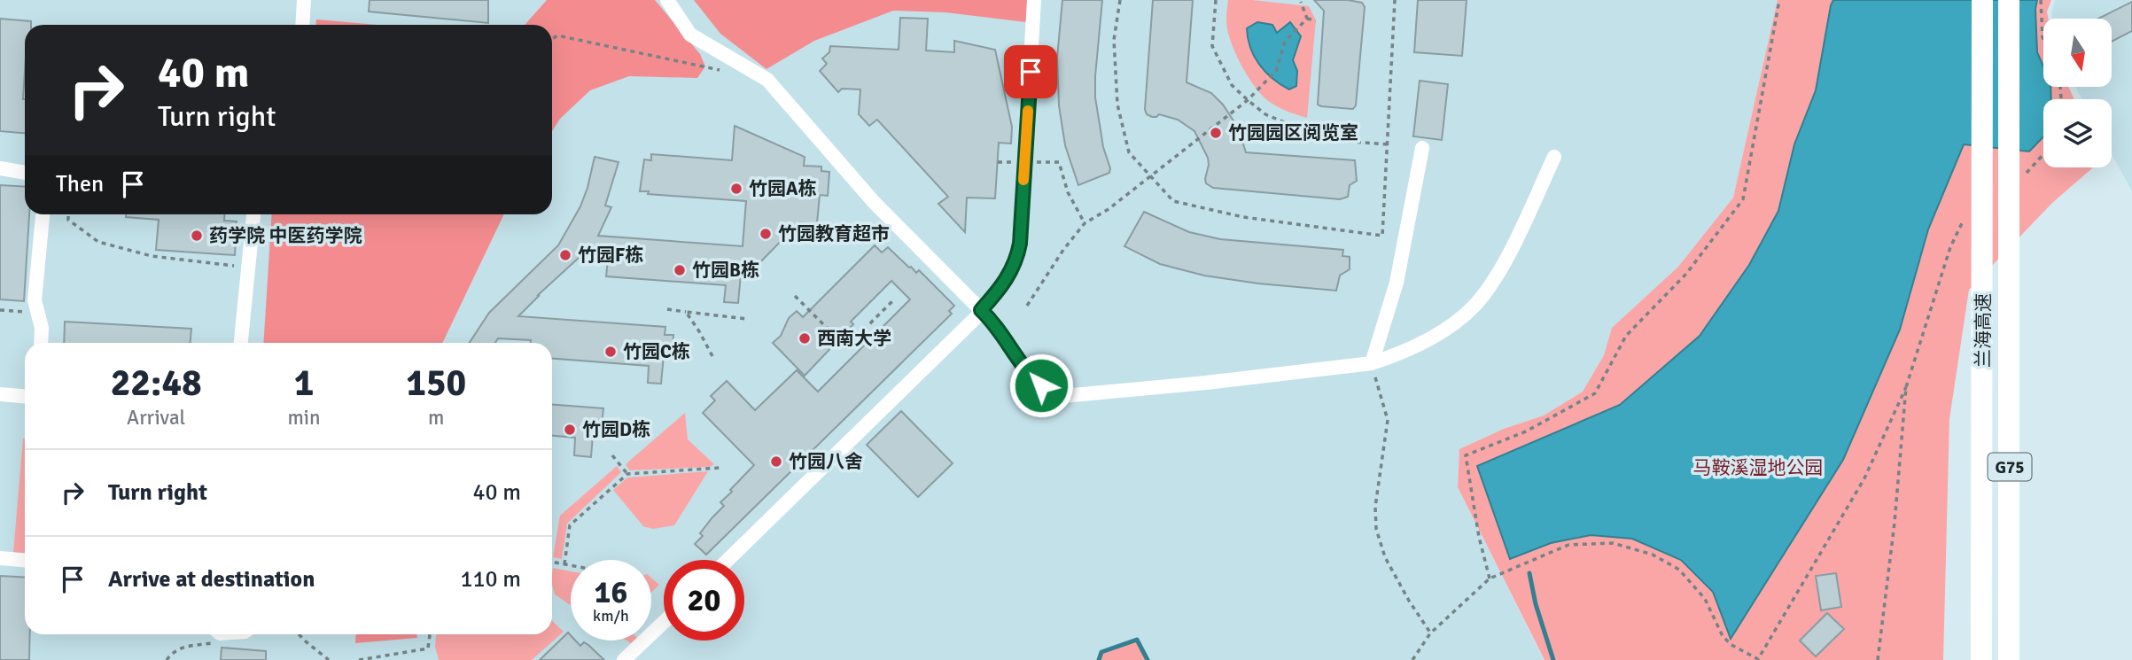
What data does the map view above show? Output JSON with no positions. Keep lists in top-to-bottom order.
{
  "streets": {
    "highway": ["兰海高速", "G75"]
  },
  "parks": ["马鞍溪湿地公园"],
  "places": [
    "竹园园区阅览室",
    "竹园A栋",
    "竹园教育超市",
    "药学院 中医药学院",
    "竹园F栋",
    "竹园B栋",
    "西南大学",
    "竹园C栋",
    "竹园D栋",
    "竹园八舍"
  ],
  "north": "bottom",
  "page": {
    "turn": ["40 m", "Turn right"],
    "then": "Then",
    "eta": [
      "22:48",
      "Arrival",
      "1",
      "min",
      "150",
      "m"
    ],
    "list": [
      {
        "name": "Turn right",
        "value": "40 m"
      },
      {
        "name": "Arrive at destination",
        "value": "110 m"
      }
    ],
    "speed": "16 km/h",
    "limit": "20"
  }
}
